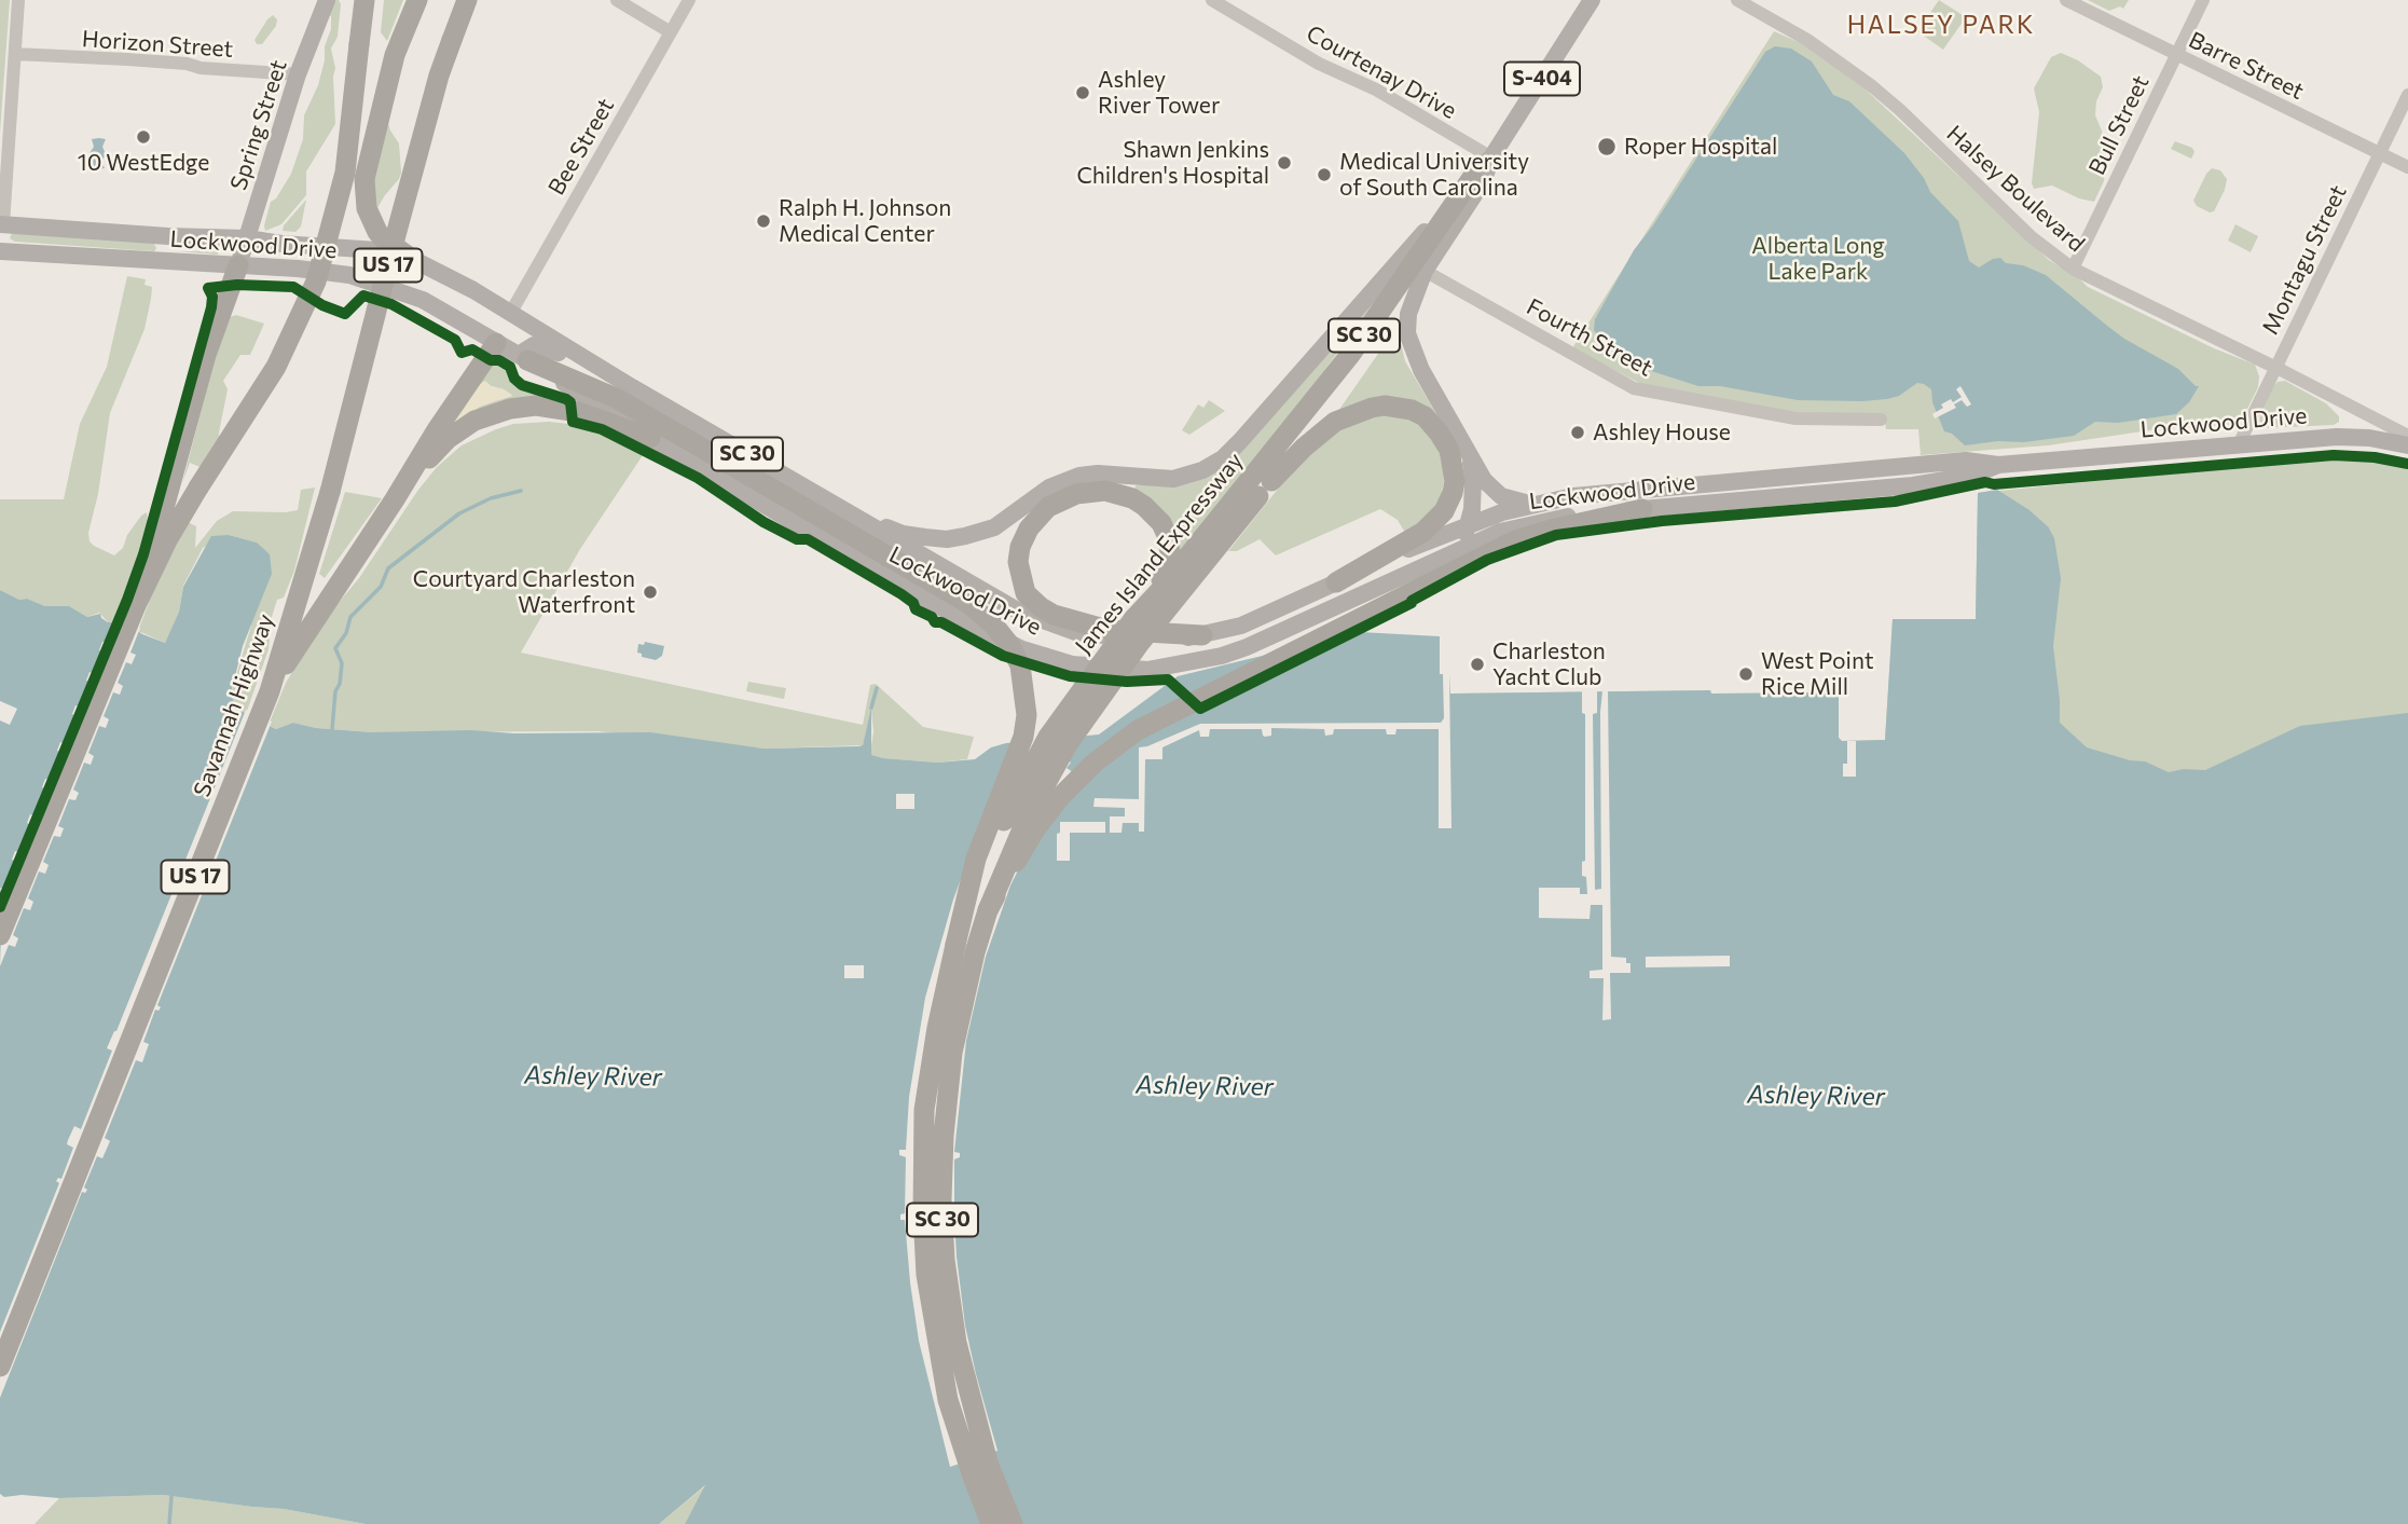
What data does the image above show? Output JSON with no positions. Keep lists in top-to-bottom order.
{
  "streets": {
    "highway": [
      "US 17",
      "SC 30",
      "James Island Expressway",
      "Savannah Highway"
    ],
    "main road": ["S-404", "Spring Street", "Lockwood Drive"],
    "street": [
      "Horizon Street",
      "Barre Street",
      "Courtenay Drive",
      "Bull Street",
      "Bee Street",
      "Halsey Boulevard",
      "Montagu Street",
      "Fourth Street"
    ]
  },
  "crossings": [
    ["Horizon Street", "Spring Street"],
    ["Barre Street", "Bull Street"],
    ["Barre Street", "Montagu Street"],
    ["Courtenay Drive", "S-404"],
    ["S-404", "Fourth Street"],
    ["S-404", "James Island Expressway"],
    ["Spring Street", "Lockwood Drive"],
    ["Bull Street", "Halsey Boulevard"],
    ["Bee Street", "Lockwood Drive"],
    ["Halsey Boulevard", "Montagu Street"],
    ["Lockwood Drive", "Montagu Street"],
    ["Lockwood Drive", "SC 30"],
    ["SC 30", "James Island Expressway"],
    ["Fourth Street", "James Island Expressway"]
  ],
  "districts": ["HALSEY PARK"],
  "water": ["Ashley River"],
  "parks": ["Alberta Long Lake Park"],
  "places": [
    "Ashley River Tower",
    "10 WestEdge",
    "Roper Hospital",
    "Shawn Jenkins Children's Hospital",
    "Medical University of South Carolina",
    "Ralph H. Johnson Medical Center",
    "Ashley House",
    "Courtyard Charleston Waterfront",
    "Charleston Yacht Club",
    "West Point Rice Mill"
  ]
}
